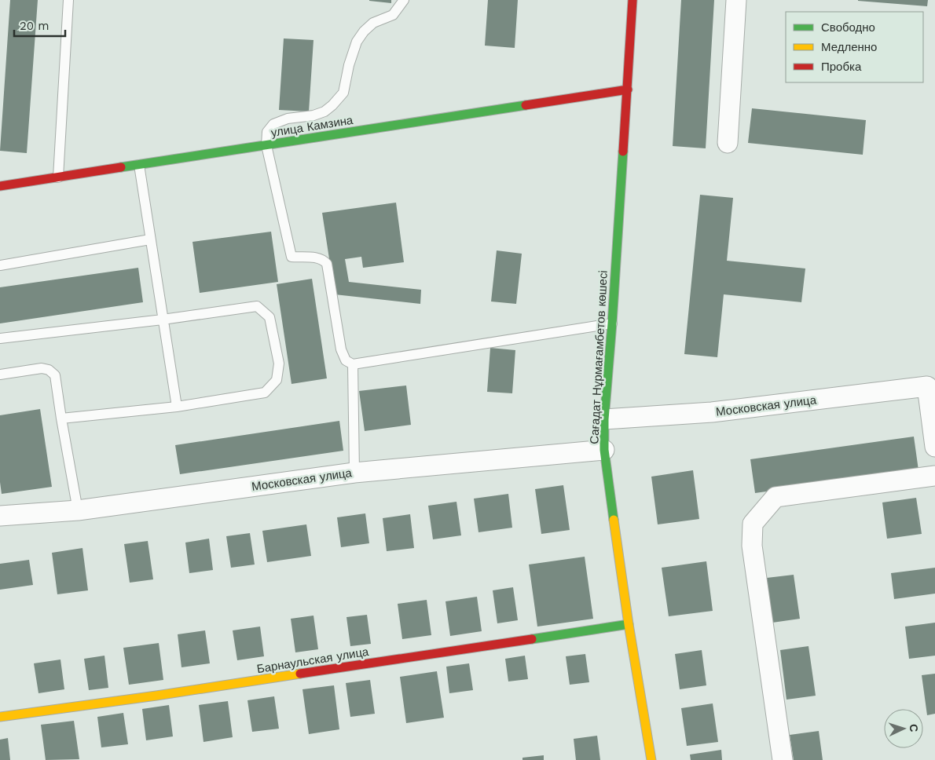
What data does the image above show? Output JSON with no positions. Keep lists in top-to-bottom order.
{
  "streets": {
    "main road": ["улица Камзина", "Сағадат Нұрмағамбетов көшесі", "Барнаульская улица"],
    "street": ["Московская улица"]
  },
  "crossings": [
    ["улица Камзина", "Сағадат Нұрмағамбетов көшесі"],
    ["Сағадат Нұрмағамбетов көшесі", "Московская улица"],
    ["Сағадат Нұрмағамбетов көшесі", "Барнаульская улица"]
  ],
  "legend": ["Свободно", "Медленно", "Пробка"],
  "scale_bar": "20 m",
  "north": "right"
}
